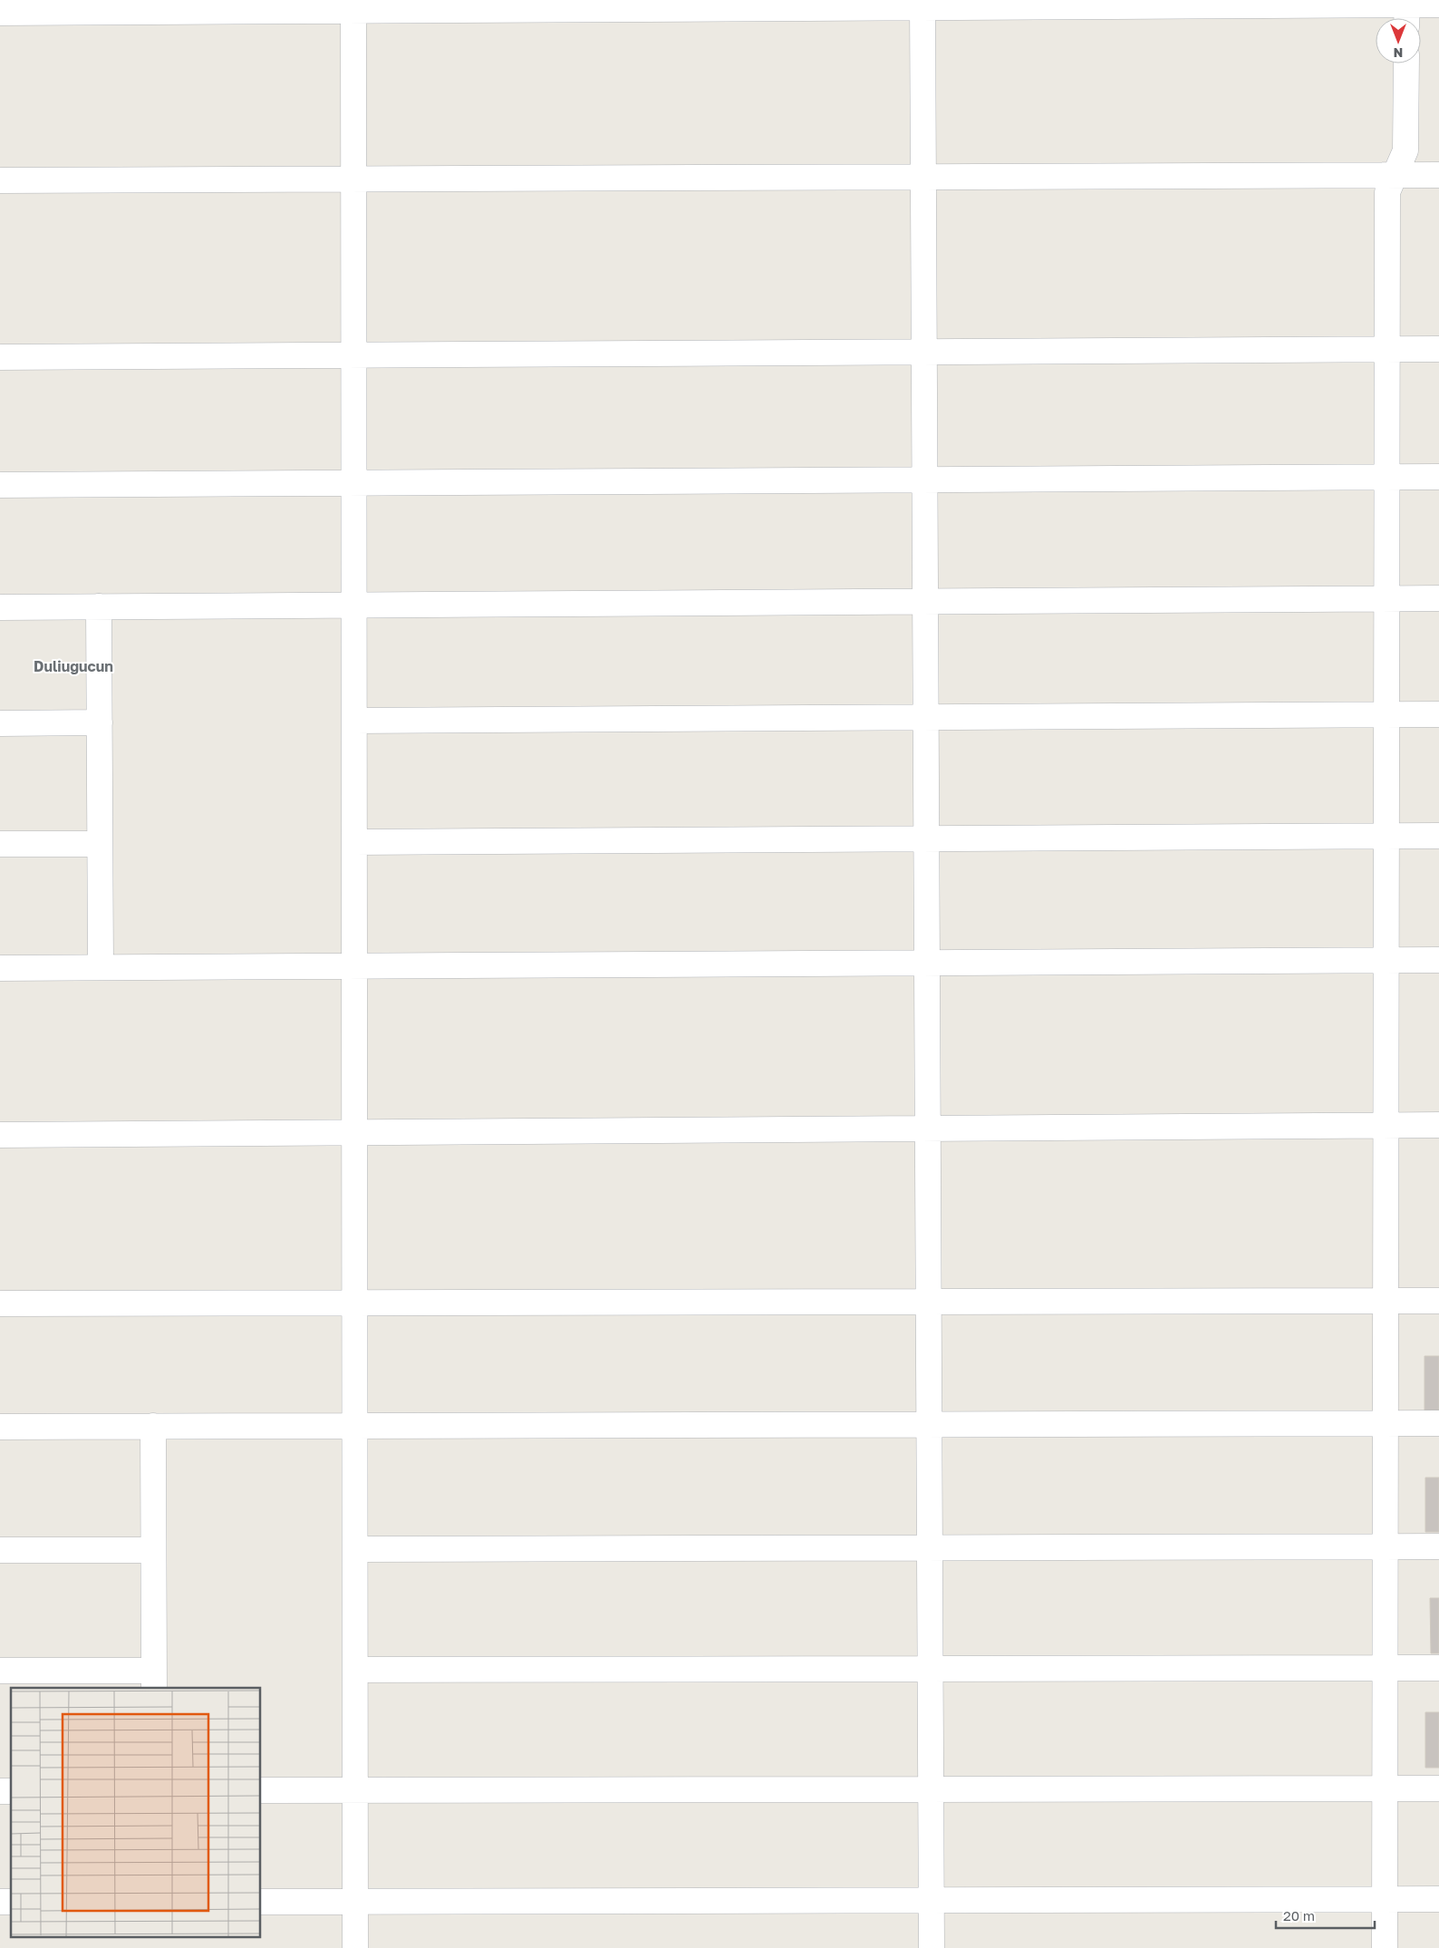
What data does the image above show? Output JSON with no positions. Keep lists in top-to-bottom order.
{
  "districts": ["Duliugucun"],
  "scale_bar": "20 m",
  "north": "bottom"
}
